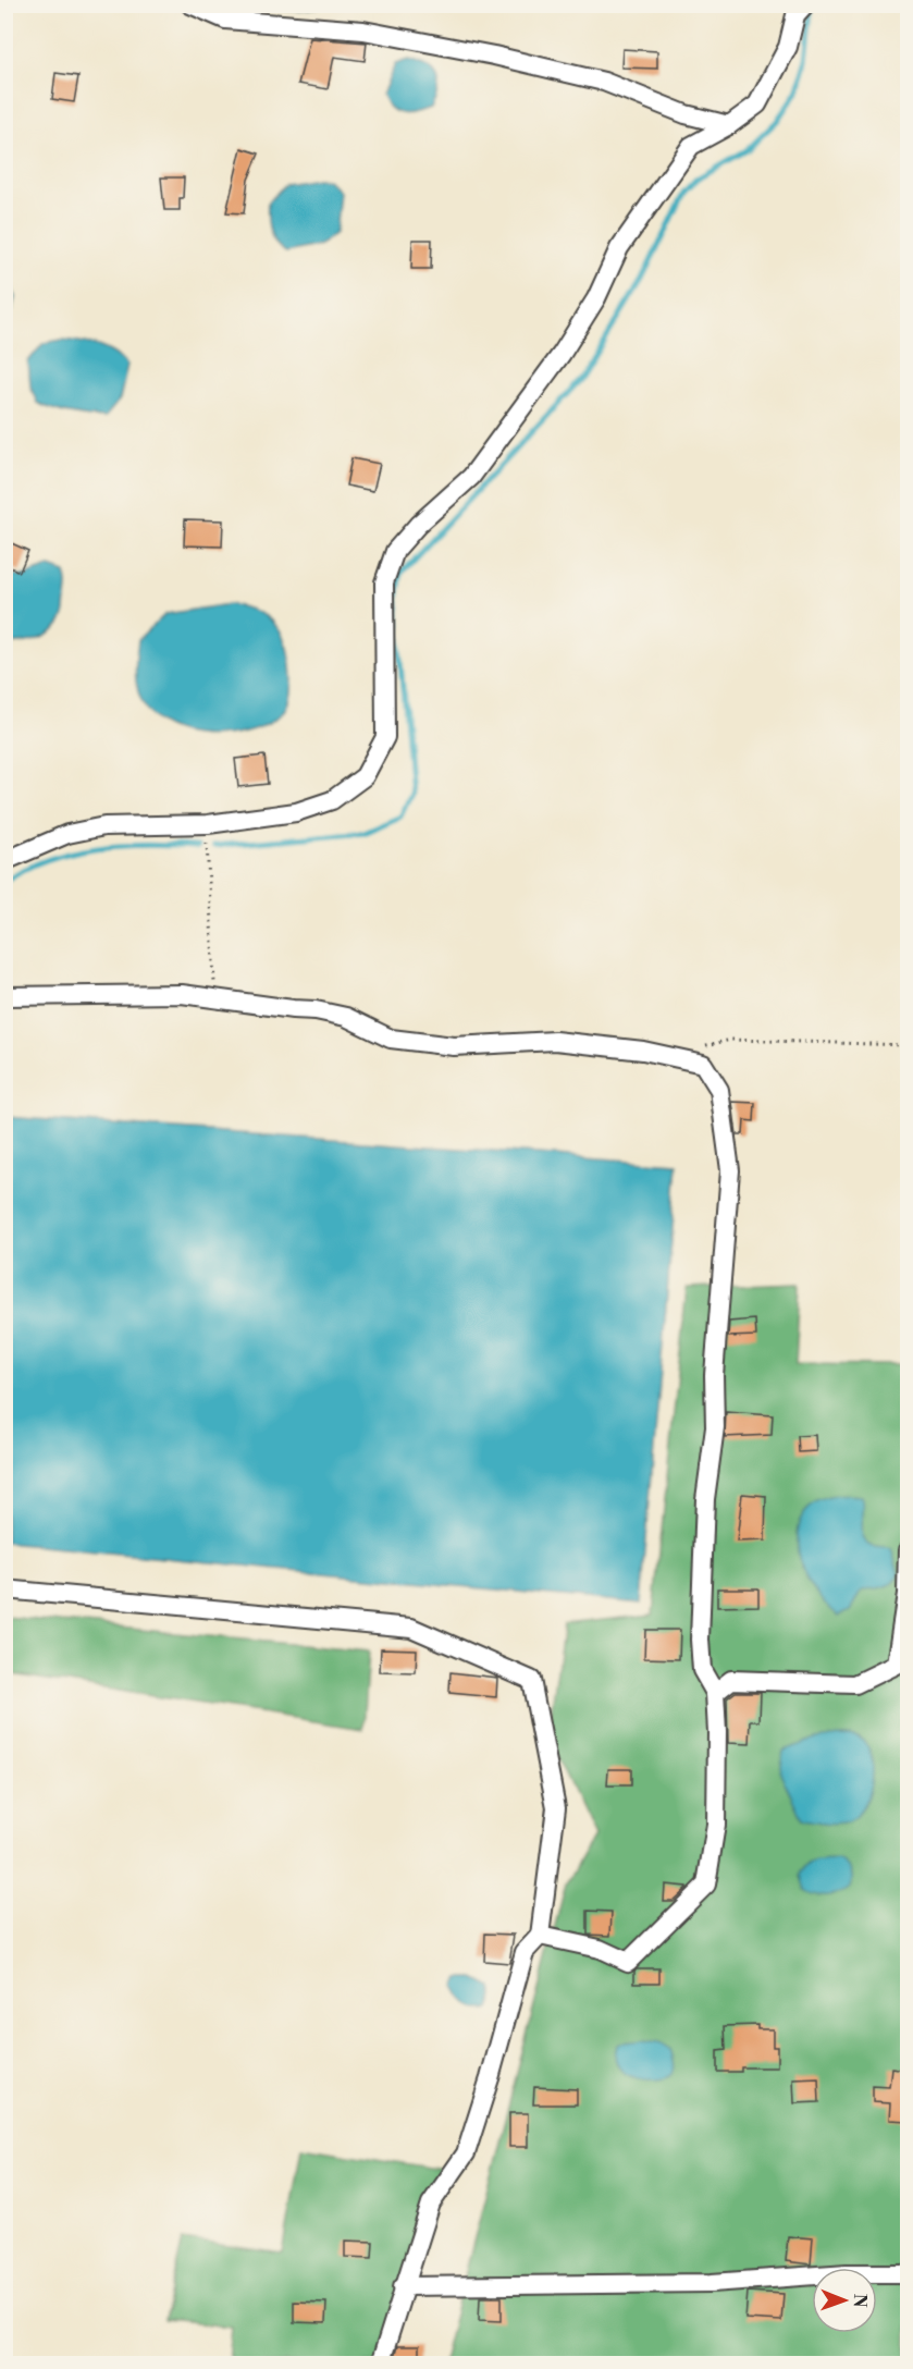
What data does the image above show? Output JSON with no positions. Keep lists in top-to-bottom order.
{
  "north": "right"
}
